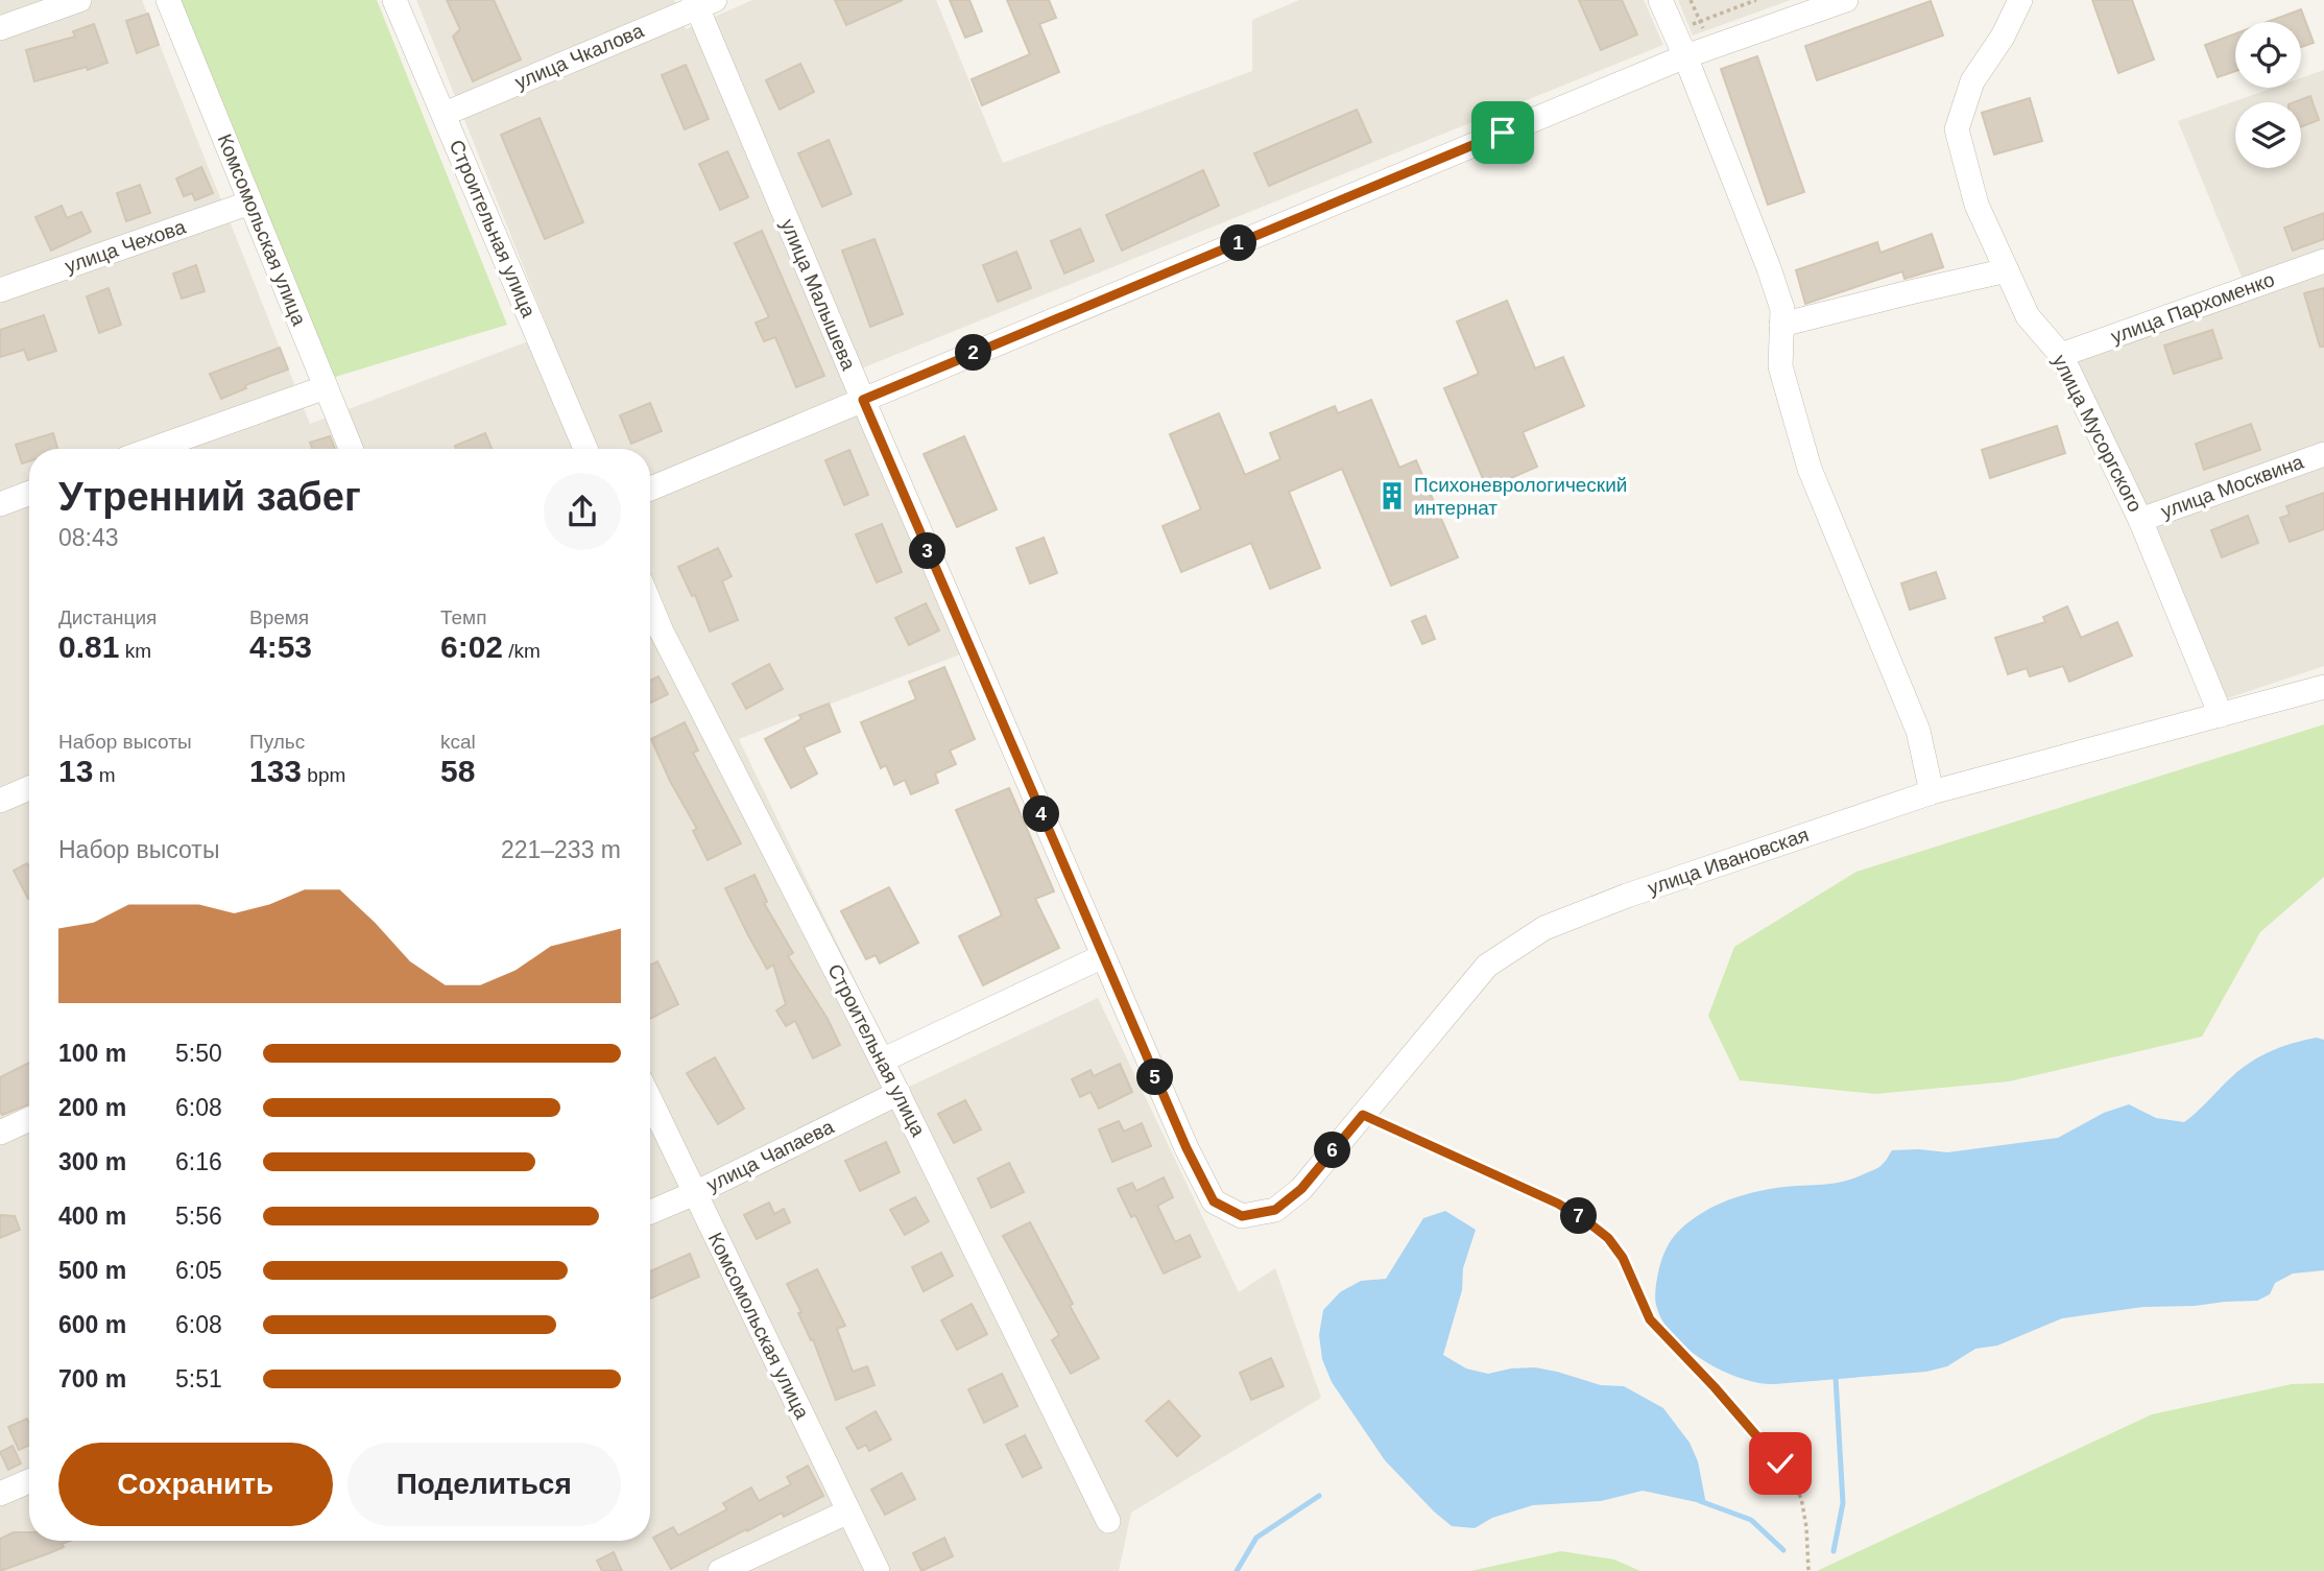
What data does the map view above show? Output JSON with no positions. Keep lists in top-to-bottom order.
{
  "streets": {
    "street": [
      "улица Чкалова",
      "Строительная улица",
      "Комсомольская улица",
      "улица Чехова",
      "улица Малышева",
      "улица Пархоменко",
      "улица Мусоргского",
      "улица Москвина",
      "улица Ивановская",
      "улица Чапаева"
    ]
  },
  "crossings": [
    ["улица Чкалова", "Строительная улица"],
    ["улица Чкалова", "улица Малышева"],
    ["Строительная улица", "улица Чапаева"],
    ["Комсомольская улица", "улица Чехова"],
    ["Комсомольская улица", "улица Чапаева"],
    ["улица Малышева", "улица Ивановская"],
    ["улица Пархоменко", "улица Мусоргского"],
    ["улица Мусоргского", "улица Москвина"],
    ["улица Мусоргского", "улица Ивановская"]
  ],
  "places": {
    "building": ["Психоневрологический интернат"]
  },
  "page": {
    "pins": [
      "1",
      "2",
      "3",
      "4",
      "5",
      "6",
      "7"
    ],
    "heading": ["Утренний забег", "08:43"],
    "stats": [
      ["Дистанция", "0.81 km"],
      ["Время", "4:53"],
      ["Темп", "6:02 /km"],
      ["Набор высоты", "13 m"],
      ["Пульс", "133 bpm"],
      ["kcal", "58"]
    ],
    "chart": ["Набор высоты", "221–233 m"],
    "list": [
      {
        "name": "100 m",
        "note": "5:50"
      },
      {
        "name": "200 m",
        "note": "6:08"
      },
      {
        "name": "300 m",
        "note": "6:16"
      },
      {
        "name": "400 m",
        "note": "5:56"
      },
      {
        "name": "500 m",
        "note": "6:05"
      },
      {
        "name": "600 m",
        "note": "6:08"
      },
      {
        "name": "700 m",
        "note": "5:51"
      }
    ],
    "buttons": ["Сохранить", "Поделиться"]
  }
}
